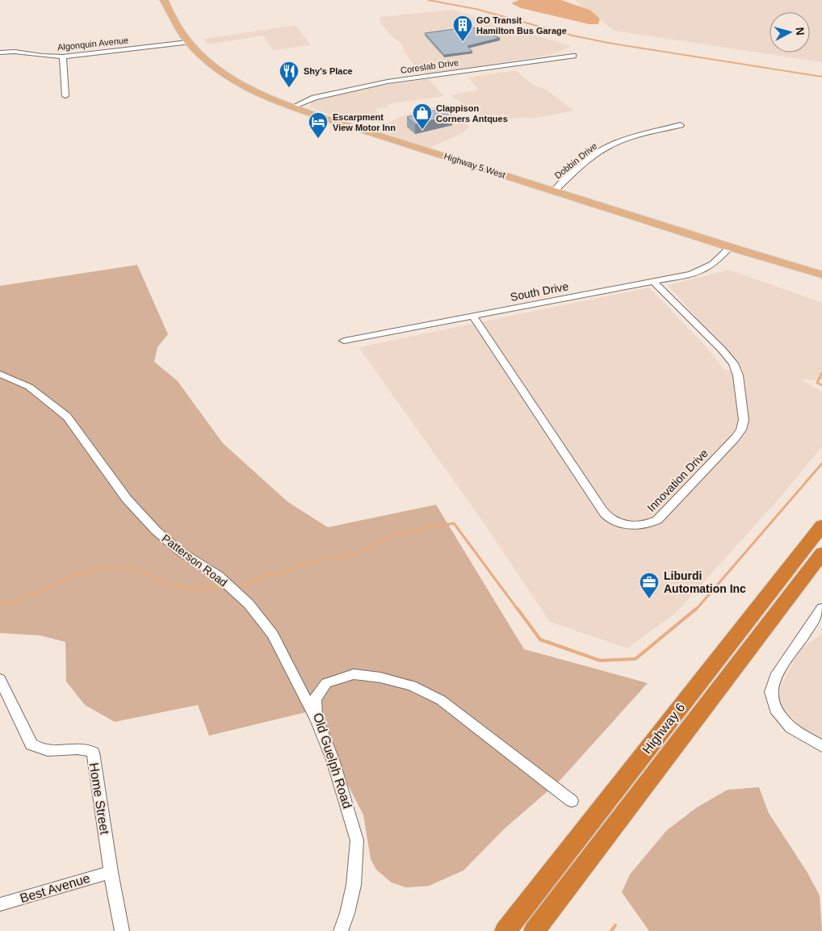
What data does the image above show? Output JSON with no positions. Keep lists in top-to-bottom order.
{
  "streets": {
    "highway": ["Highway 6"],
    "main road": ["Highway 5 West"],
    "street": [
      "Algonquin Avenue",
      "Coreslab Drive",
      "Dobbin Drive",
      "South Drive",
      "Innovation Drive",
      "Patterson Road",
      "Old Guelph Road",
      "Home Street",
      "Best Avenue"
    ]
  },
  "crossings": [
    ["Algonquin Avenue", "Highway 5 West"],
    ["Coreslab Drive", "Highway 5 West"],
    ["Dobbin Drive", "Highway 5 West"],
    ["Highway 5 West", "South Drive"],
    ["South Drive", "Innovation Drive"],
    ["Patterson Road", "Old Guelph Road"],
    ["Home Street", "Best Avenue"]
  ],
  "places": {
    "building": ["GO Transit Hamilton Bus Garage"],
    "restaurant": ["Shy's Place"],
    "shop": ["Clappison Corners Antques"],
    "hotel": ["Escarpment View Motor Inn"],
    "office": ["Liburdi Automation Inc"]
  },
  "north": "right"
}
